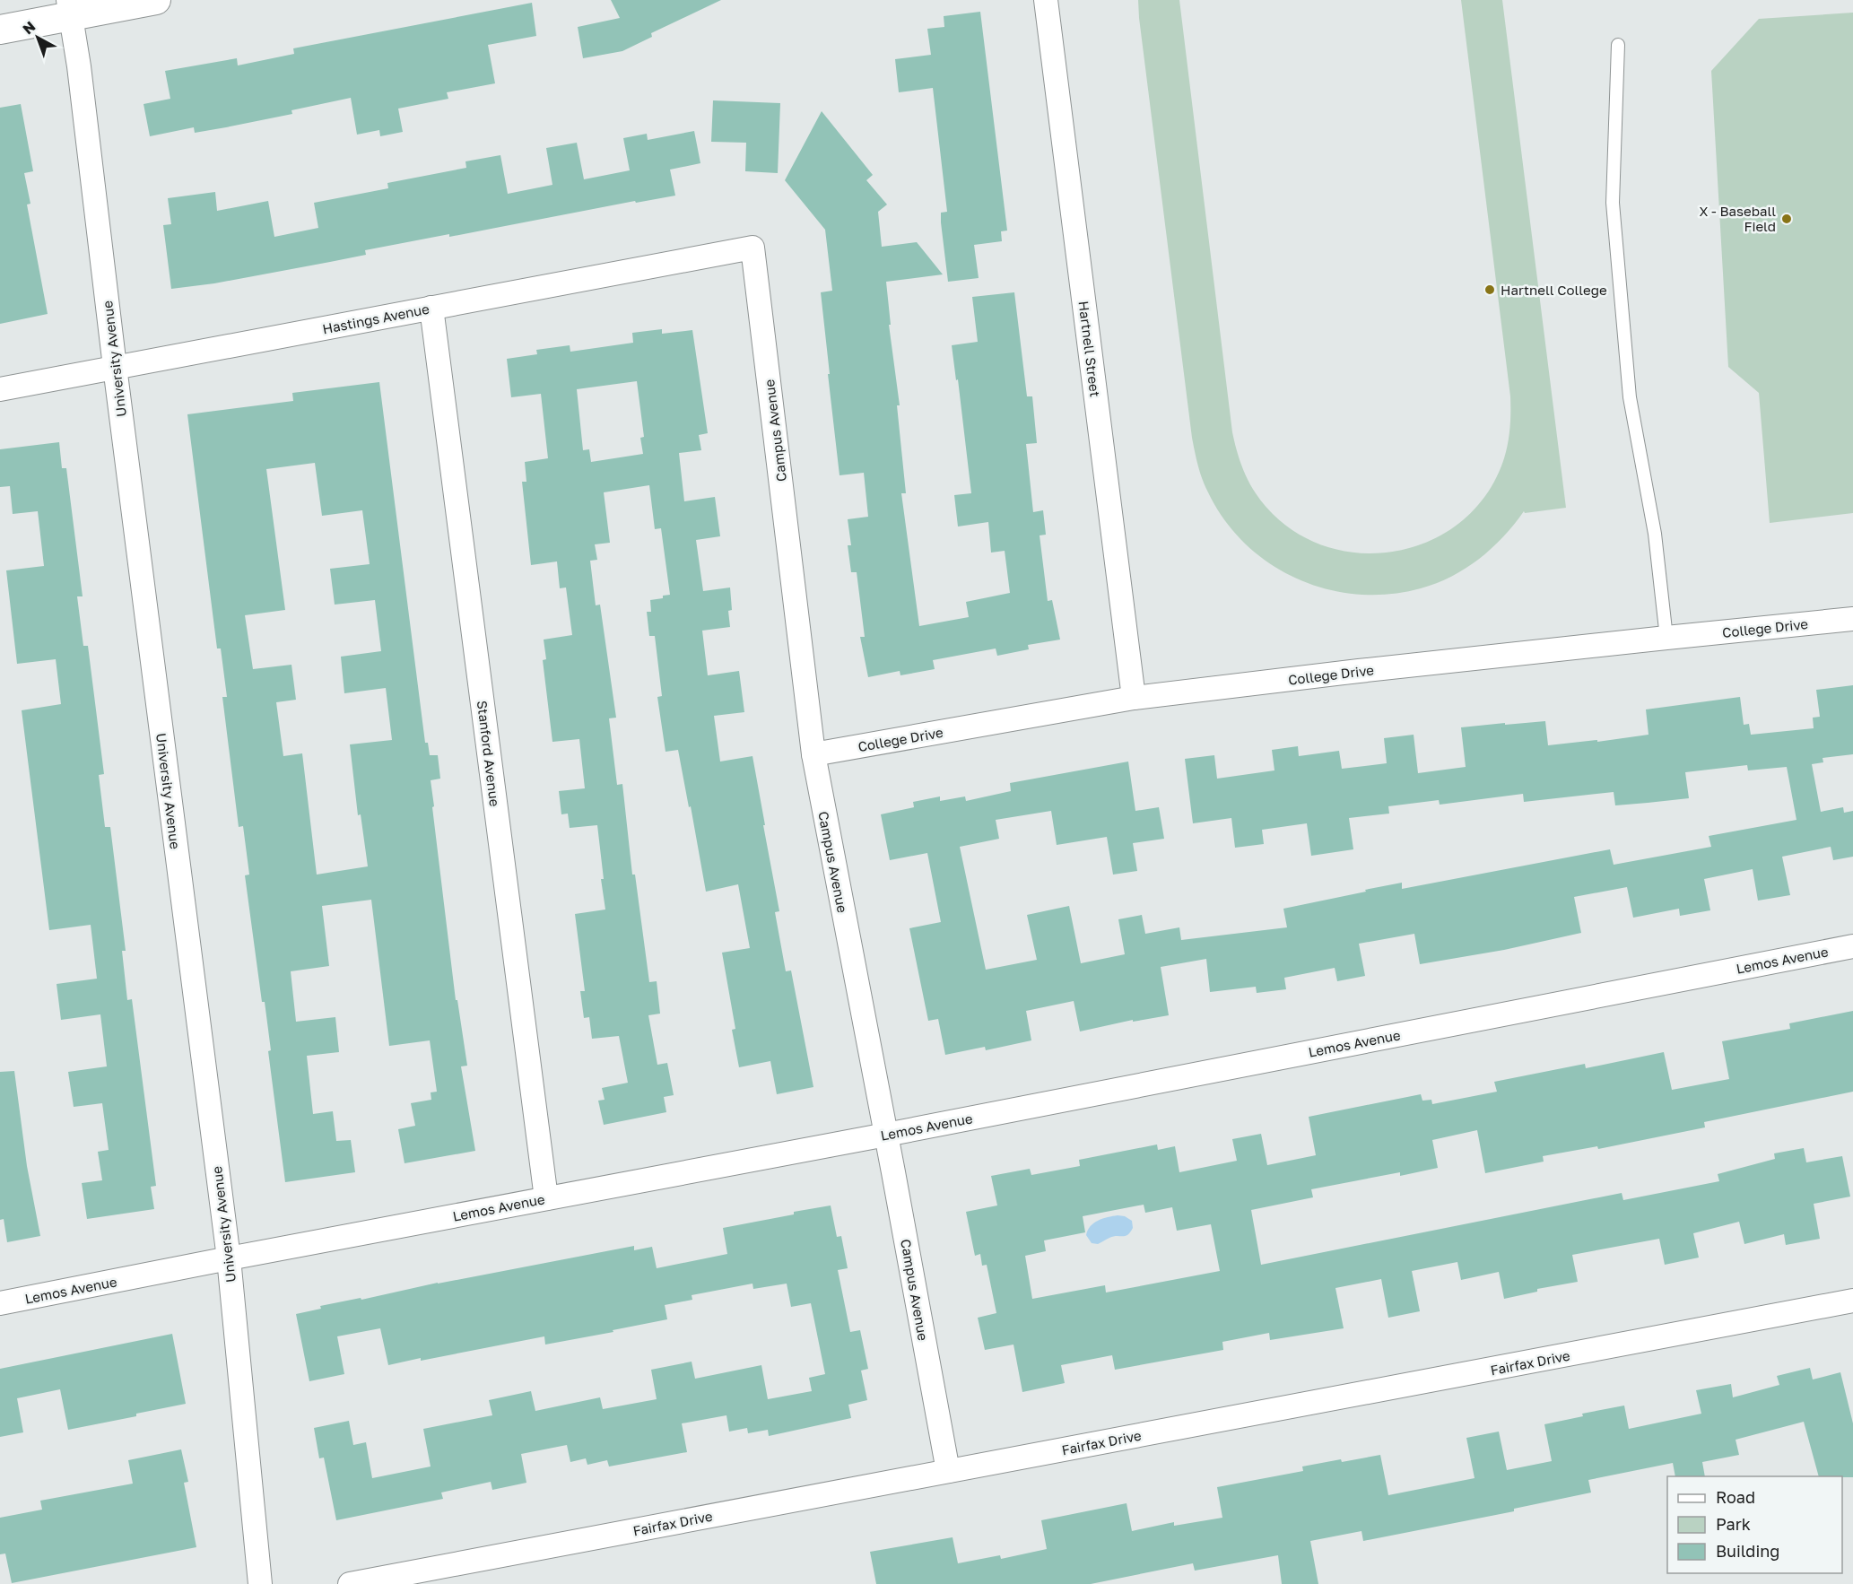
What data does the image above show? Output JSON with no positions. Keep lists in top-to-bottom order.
{
  "streets": {
    "street": [
      "Hastings Avenue",
      "Hartnell Street",
      "University Avenue",
      "Campus Avenue",
      "College Drive",
      "Stanford Avenue",
      "Lemos Avenue",
      "Fairfax Drive"
    ]
  },
  "crossings": [
    ["Hastings Avenue", "University Avenue"],
    ["Hastings Avenue", "Campus Avenue"],
    ["Hastings Avenue", "Stanford Avenue"],
    ["Hartnell Street", "College Drive"],
    ["University Avenue", "Lemos Avenue"],
    ["Campus Avenue", "College Drive"],
    ["Campus Avenue", "Lemos Avenue"],
    ["Campus Avenue", "Fairfax Drive"],
    ["Stanford Avenue", "Lemos Avenue"]
  ],
  "places": ["X - Baseball Field", "Hartnell College"],
  "legend": ["Road", "Park", "Building"],
  "north": "top left"
}
